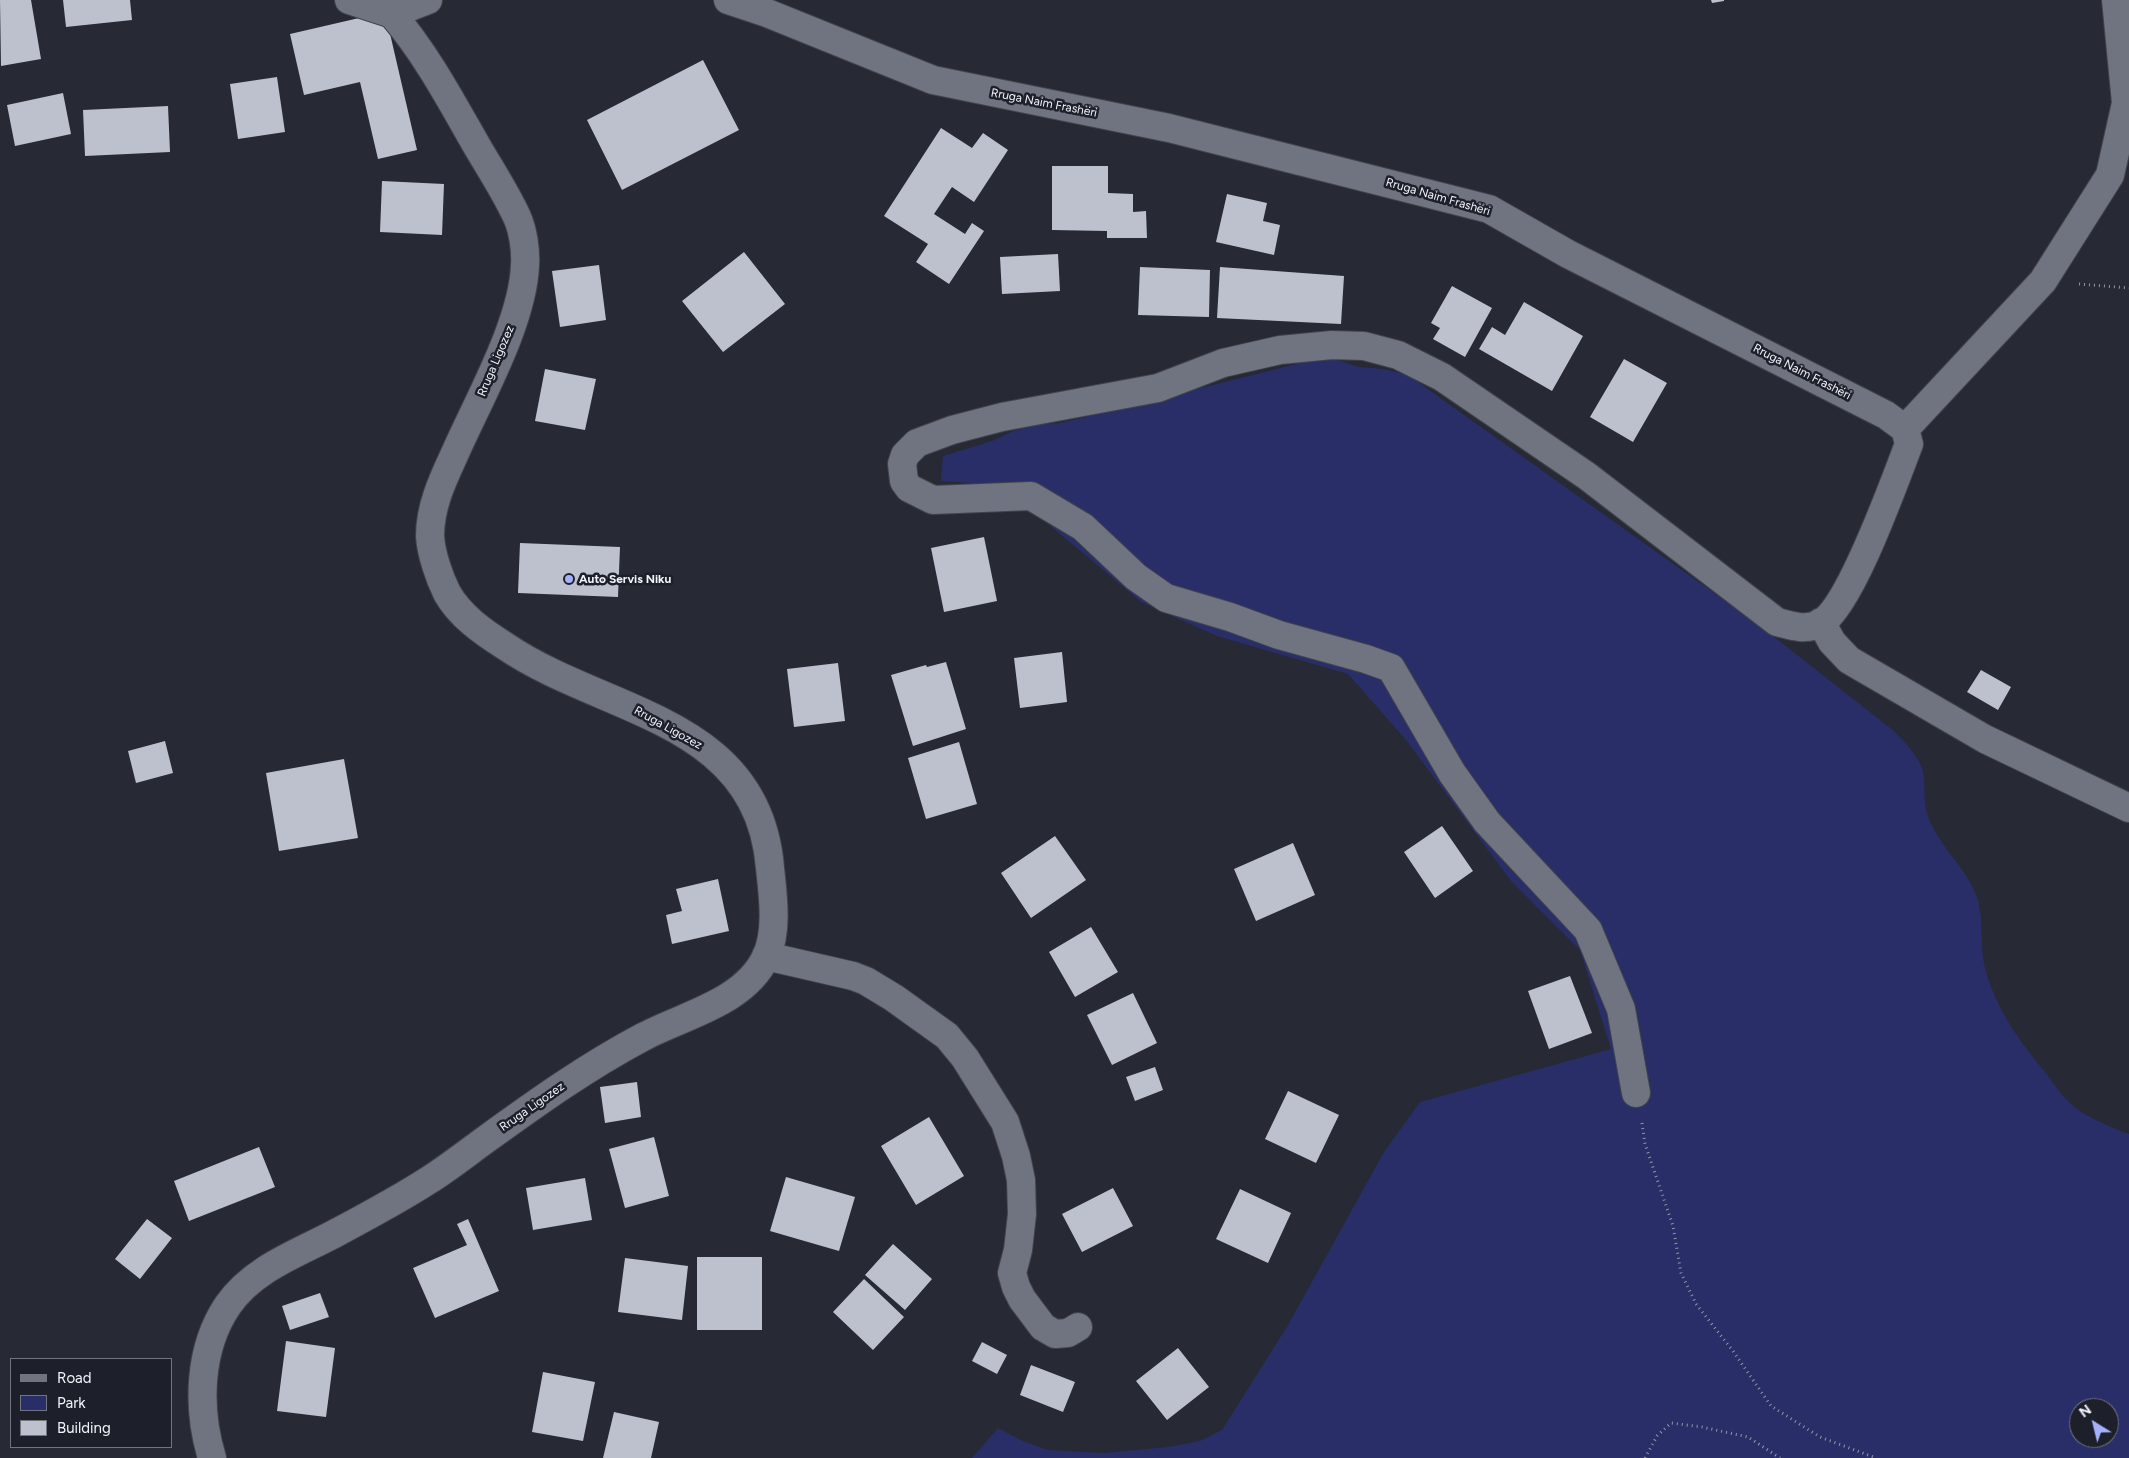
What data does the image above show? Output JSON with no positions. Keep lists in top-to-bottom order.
{
  "streets": {
    "street": ["Rruga Naim Frashëri", "Rruga Ligozez"]
  },
  "places": ["Auto Servis Niku"],
  "legend": ["Road", "Park", "Building"],
  "north": "top left"
}
